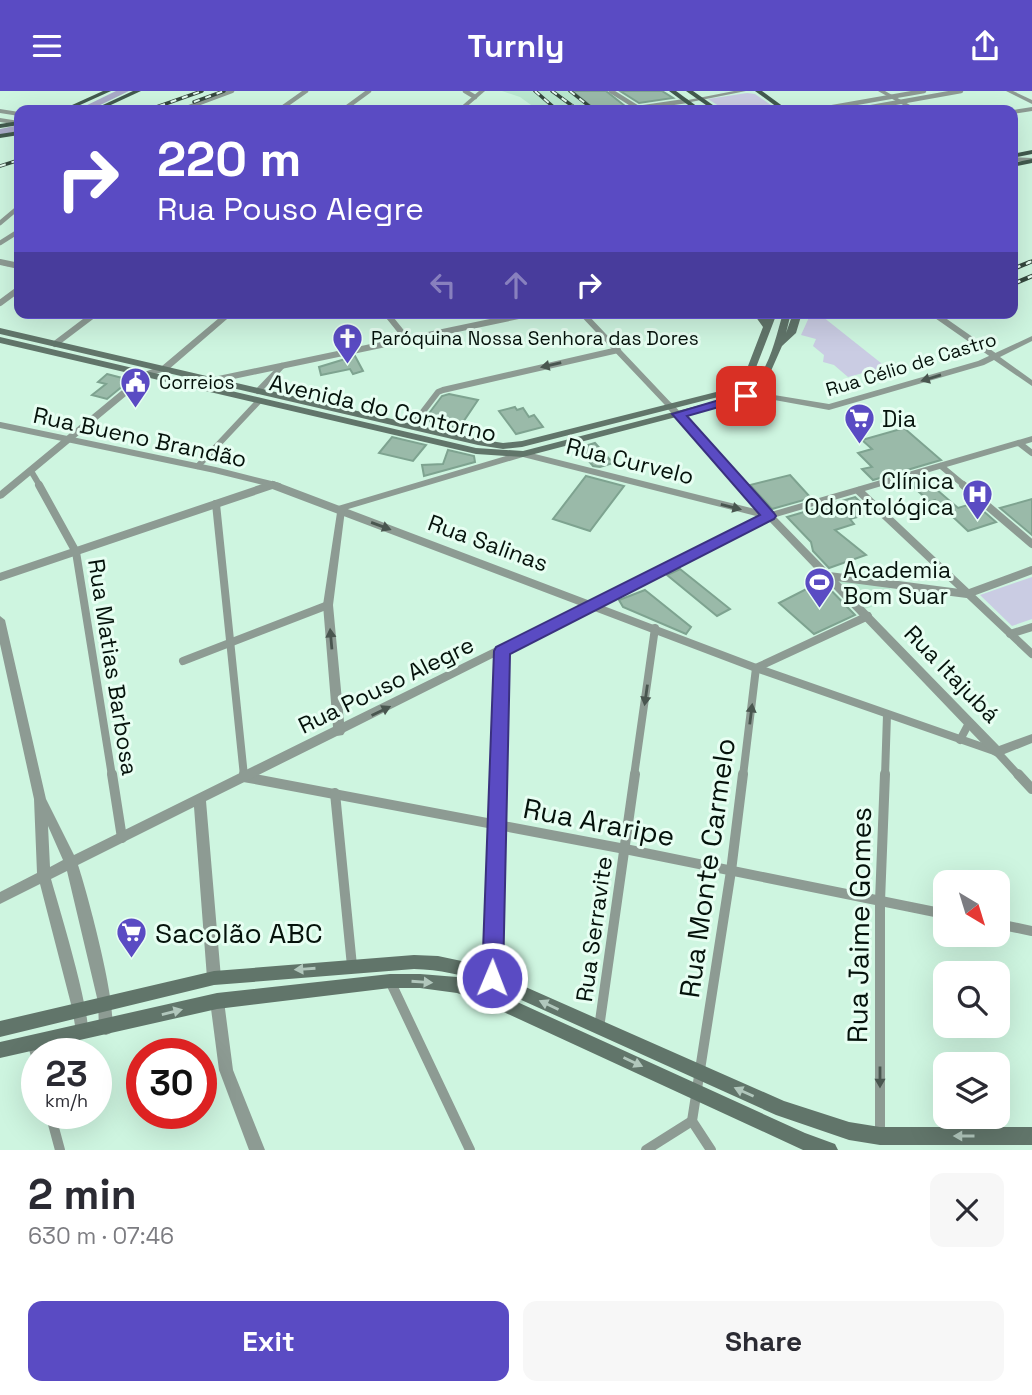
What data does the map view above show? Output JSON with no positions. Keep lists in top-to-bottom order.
{
  "streets": {
    "main road": ["Avenida do Contorno"],
    "street": [
      "Rua Célio de Castro",
      "Rua Bueno Brandão",
      "Rua Curvelo",
      "Rua Salinas",
      "Rua Matias Barbosa",
      "Rua Itajubá",
      "Rua Pouso Alegre",
      "Rua Araripe",
      "Rua Monte Carmelo",
      "Rua Jaime Gomes",
      "Rua Serravite"
    ]
  },
  "crossings": [
    ["Rua Célio de Castro", "Avenida do Contorno"],
    ["Avenida do Contorno", "Rua Curvelo"],
    ["Avenida do Contorno", "Rua Itajubá"],
    ["Rua Bueno Brandão", "Rua Salinas"],
    ["Rua Curvelo", "Rua Itajubá"],
    ["Rua Curvelo", "Rua Pouso Alegre"],
    ["Rua Salinas", "Rua Itajubá"],
    ["Rua Salinas", "Rua Pouso Alegre"],
    ["Rua Salinas", "Rua Monte Carmelo"],
    ["Rua Salinas", "Rua Jaime Gomes"],
    ["Rua Salinas", "Rua Serravite"],
    ["Rua Matias Barbosa", "Rua Pouso Alegre"],
    ["Rua Itajubá", "Rua Pouso Alegre"],
    ["Rua Pouso Alegre", "Rua Araripe"],
    ["Rua Araripe", "Rua Monte Carmelo"],
    ["Rua Araripe", "Rua Jaime Gomes"],
    ["Rua Araripe", "Rua Serravite"]
  ],
  "one_way": [
    "Rua Célio de Castro",
    "Rua Curvelo",
    "Rua Monte Carmelo",
    "Rua Jaime Gomes",
    "Rua Serravite"
  ],
  "places": {
    "church": ["Paróquina Nossa Senhora das Dores"],
    "public building": ["Correios"],
    "supermarket": ["Dia", "Sacolão ABC"],
    "hospital": ["Clínica Odontológica"],
    "sports": ["Academia Bom Suar"]
  },
  "north": "bottom right",
  "page": {
    "header": "Turnly",
    "turn": ["220 m", "Rua Pouso Alegre"],
    "speed": "23 km/h",
    "limit": "30",
    "heading": ["2 min", "630 m · 07:46"],
    "buttons": ["Exit", "Share"]
  }
}
